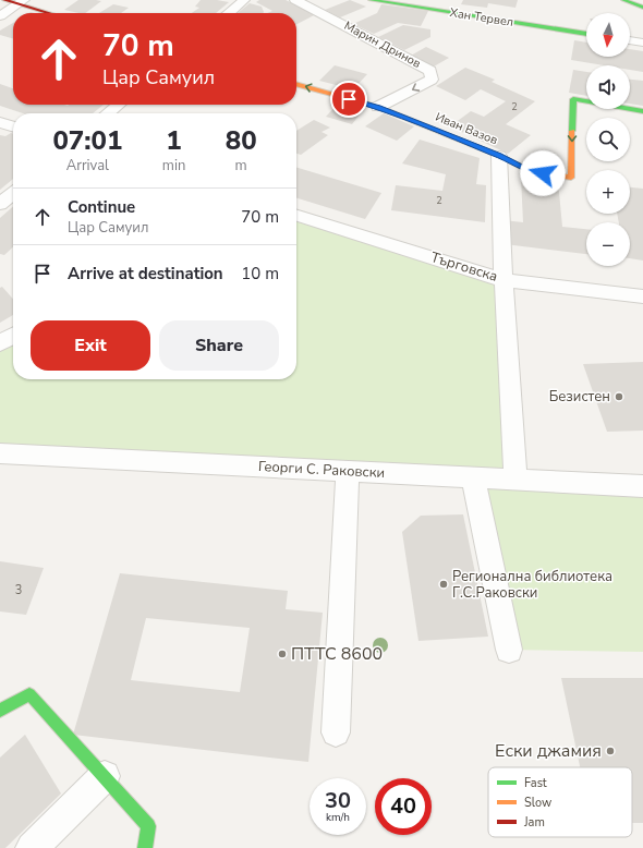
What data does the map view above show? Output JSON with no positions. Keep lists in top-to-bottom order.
{
  "streets": {
    "street": [
      "Хан Тервел",
      "Марин Дринов",
      "Иван Вазов",
      "Търговска",
      "Георги С. Раковски"
    ]
  },
  "crossings": [
    ["Марин Дринов", "Иван Вазов"]
  ],
  "places": [
    "Безистен",
    "Регионална библиотека Г.С.Раковски",
    "ПТТС 8600",
    "Ески джамия"
  ],
  "house_numbers": ["2", "2", "3"],
  "legend": ["Fast", "Slow", "Jam"],
  "north": "bottom",
  "page": {
    "map_buttons": ["+", "−"],
    "turn": ["70 m", "Цар Самуил"],
    "eta": [
      "07:01",
      "Arrival",
      "1",
      "min",
      "80",
      "m"
    ],
    "list": [
      {
        "name": "Continue",
        "note": "Цар Самуил",
        "value": "70 m"
      },
      {
        "name": "Arrive at destination",
        "value": "10 m"
      }
    ],
    "buttons": ["Exit", "Share"],
    "speed": "30 km/h",
    "limit": "40"
  }
}
